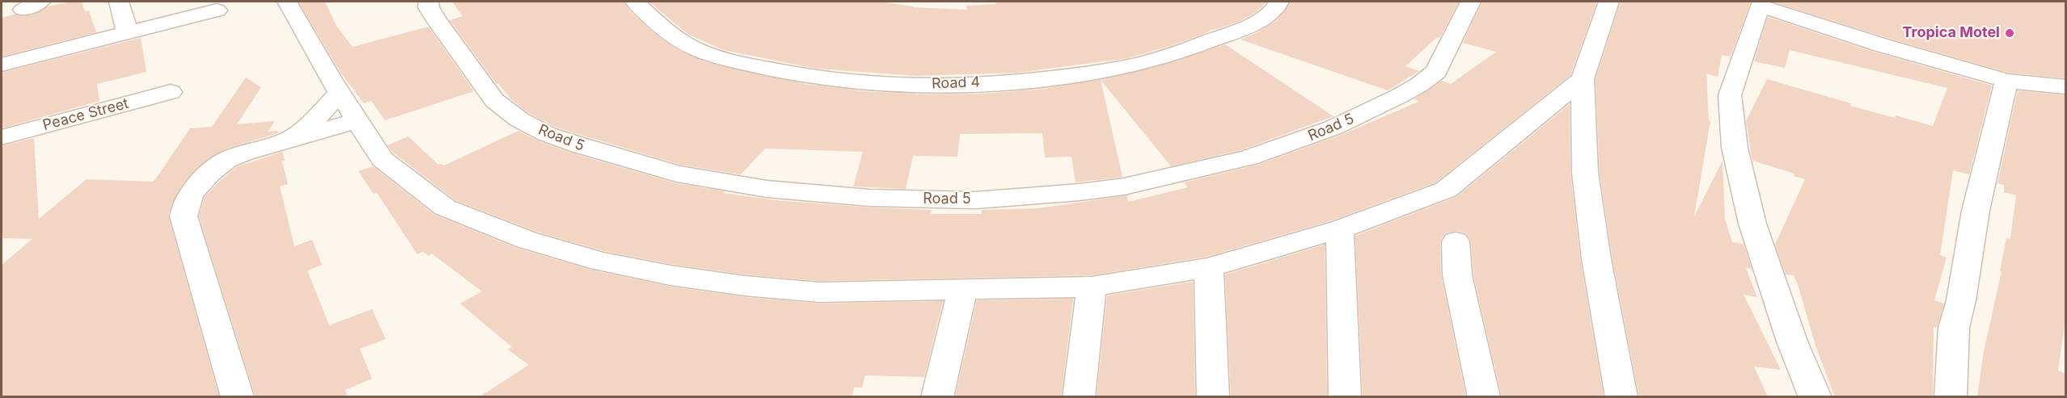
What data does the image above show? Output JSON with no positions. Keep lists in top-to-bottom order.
{
  "streets": {
    "street": ["Road 4", "Peace Street", "Road 5"]
  },
  "places": ["Tropica Motel"]
}
